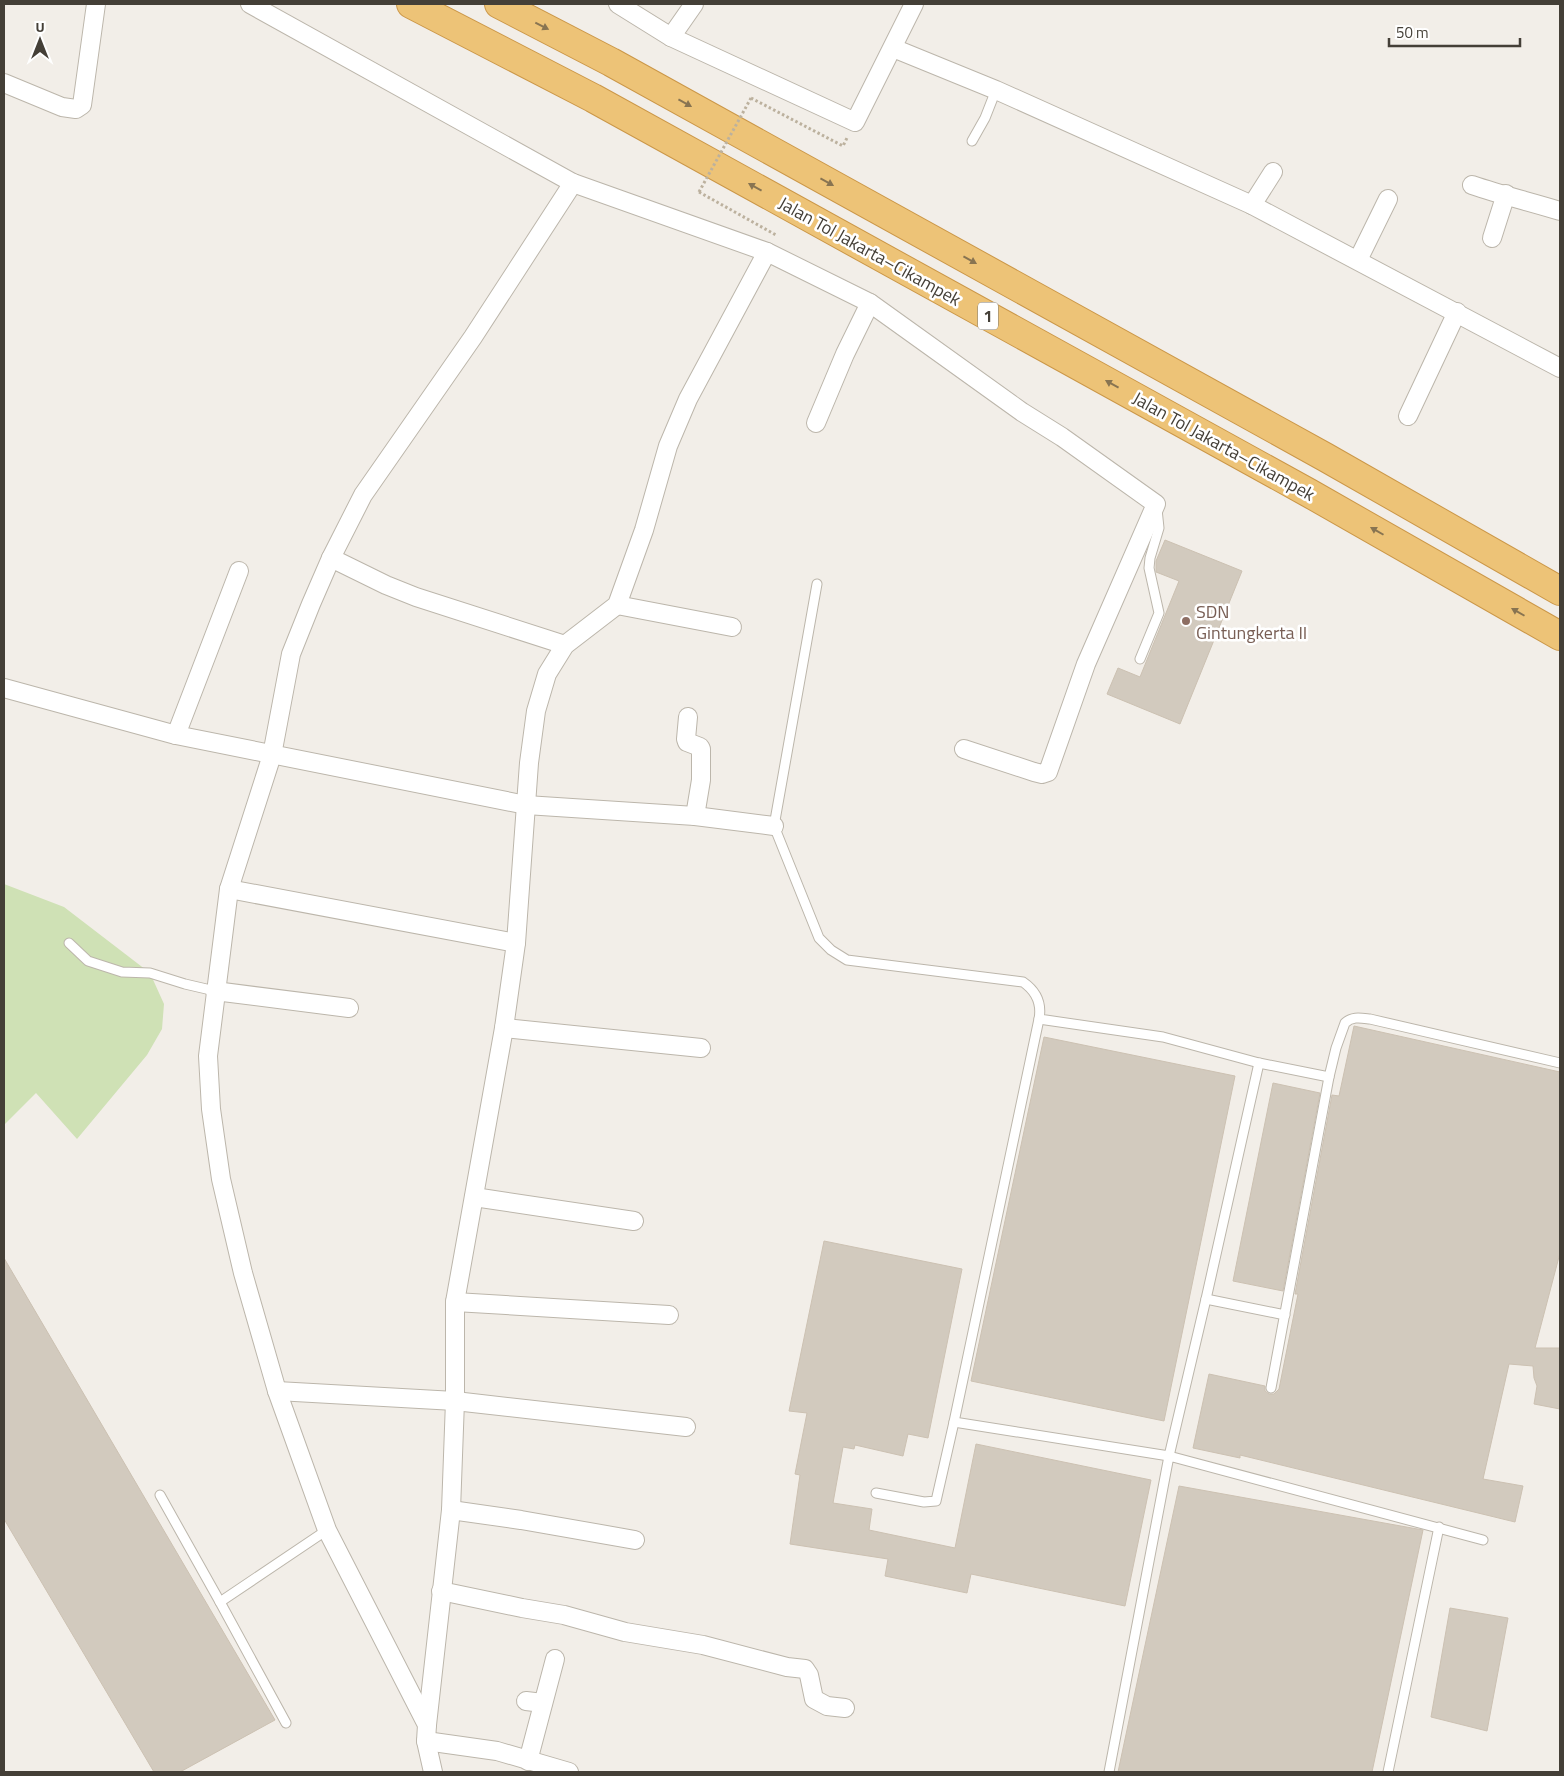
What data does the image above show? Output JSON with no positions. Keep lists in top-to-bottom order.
{
  "streets": {
    "highway": ["Jalan Tol Jakarta–Cikampek", "1"]
  },
  "places": ["SDN Gintungkerta II"],
  "scale_bar": "50 m",
  "north": "top"
}
